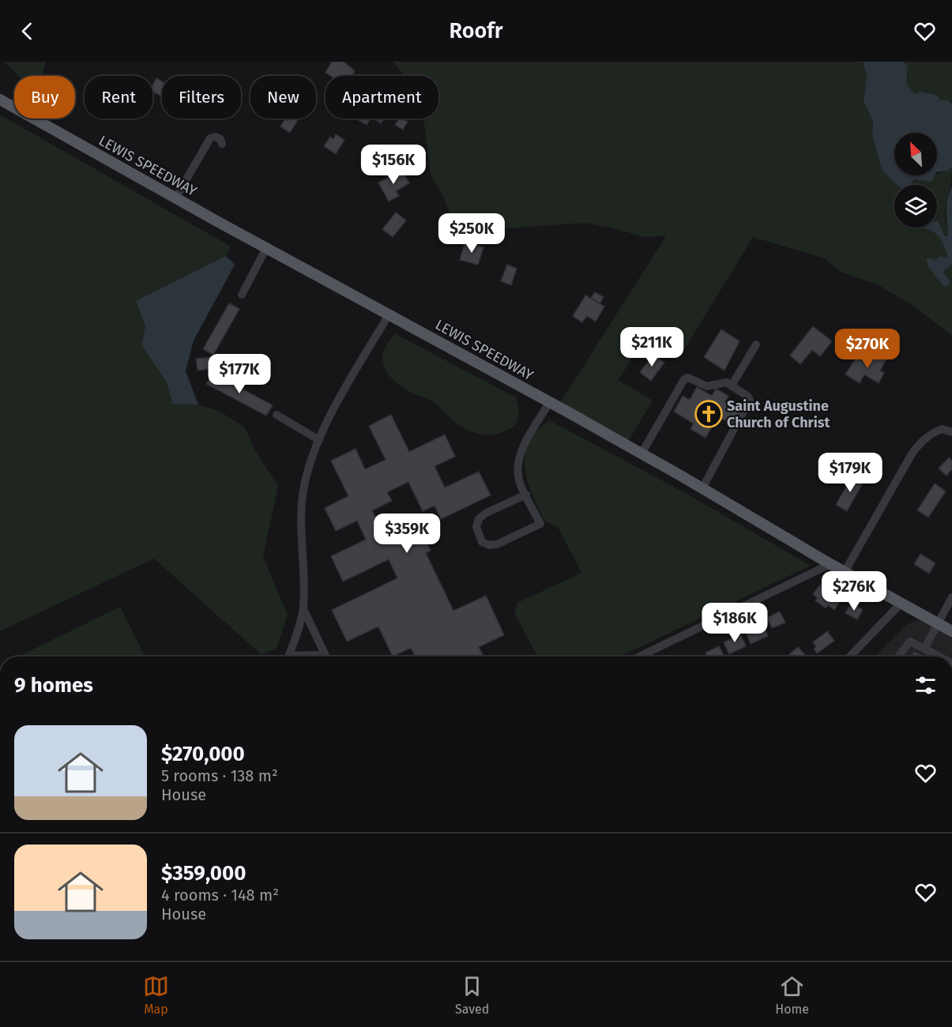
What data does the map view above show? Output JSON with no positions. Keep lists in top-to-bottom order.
{
  "streets": {
    "main road": ["LEWIS SPEEDWAY"]
  },
  "places": {
    "church": ["Saint Augustine Church of Christ"]
  },
  "north": "top left",
  "page": {
    "header": "Roofr",
    "chip": [
      "Buy",
      "Rent",
      "Filters",
      "New",
      "Apartment"
    ],
    "price": [
      "$156K",
      "$250K",
      "$211K",
      "$270K",
      "$177K",
      "$179K",
      "$359K",
      "$276K",
      "$186K"
    ],
    "heading": "9 homes",
    "list": [
      {
        "name": "$270,000",
        "note": "5 rooms · 138 m² · House"
      },
      {
        "name": "$359,000",
        "note": "4 rooms · 148 m² · House"
      }
    ],
    "tabs": ["Map", "Saved", "Home"]
  }
}
